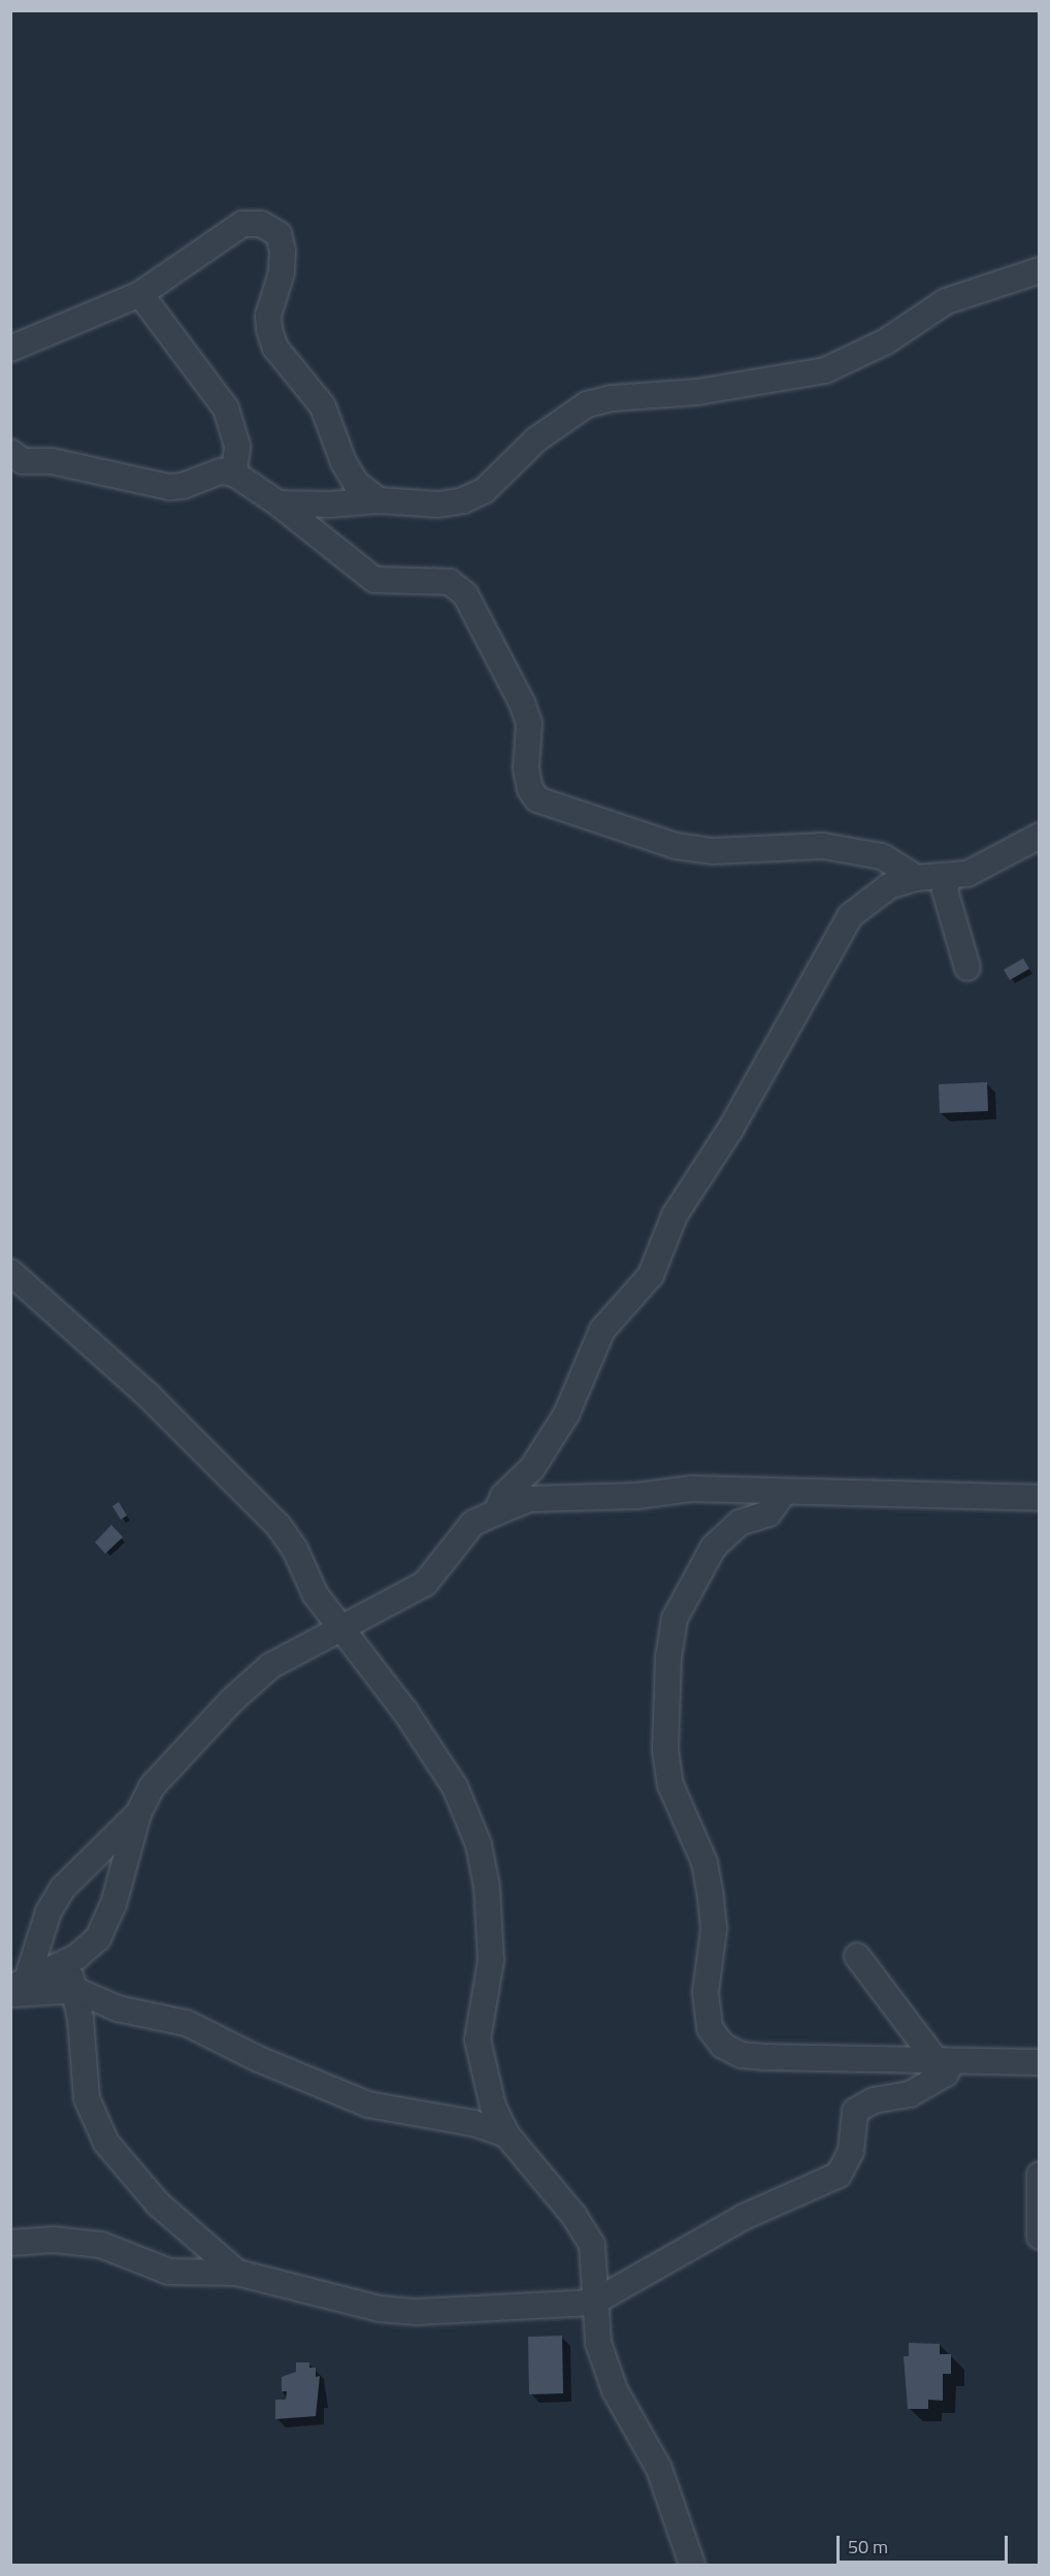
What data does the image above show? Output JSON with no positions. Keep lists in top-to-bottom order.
{
  "scale_bar": "50 m"
}
